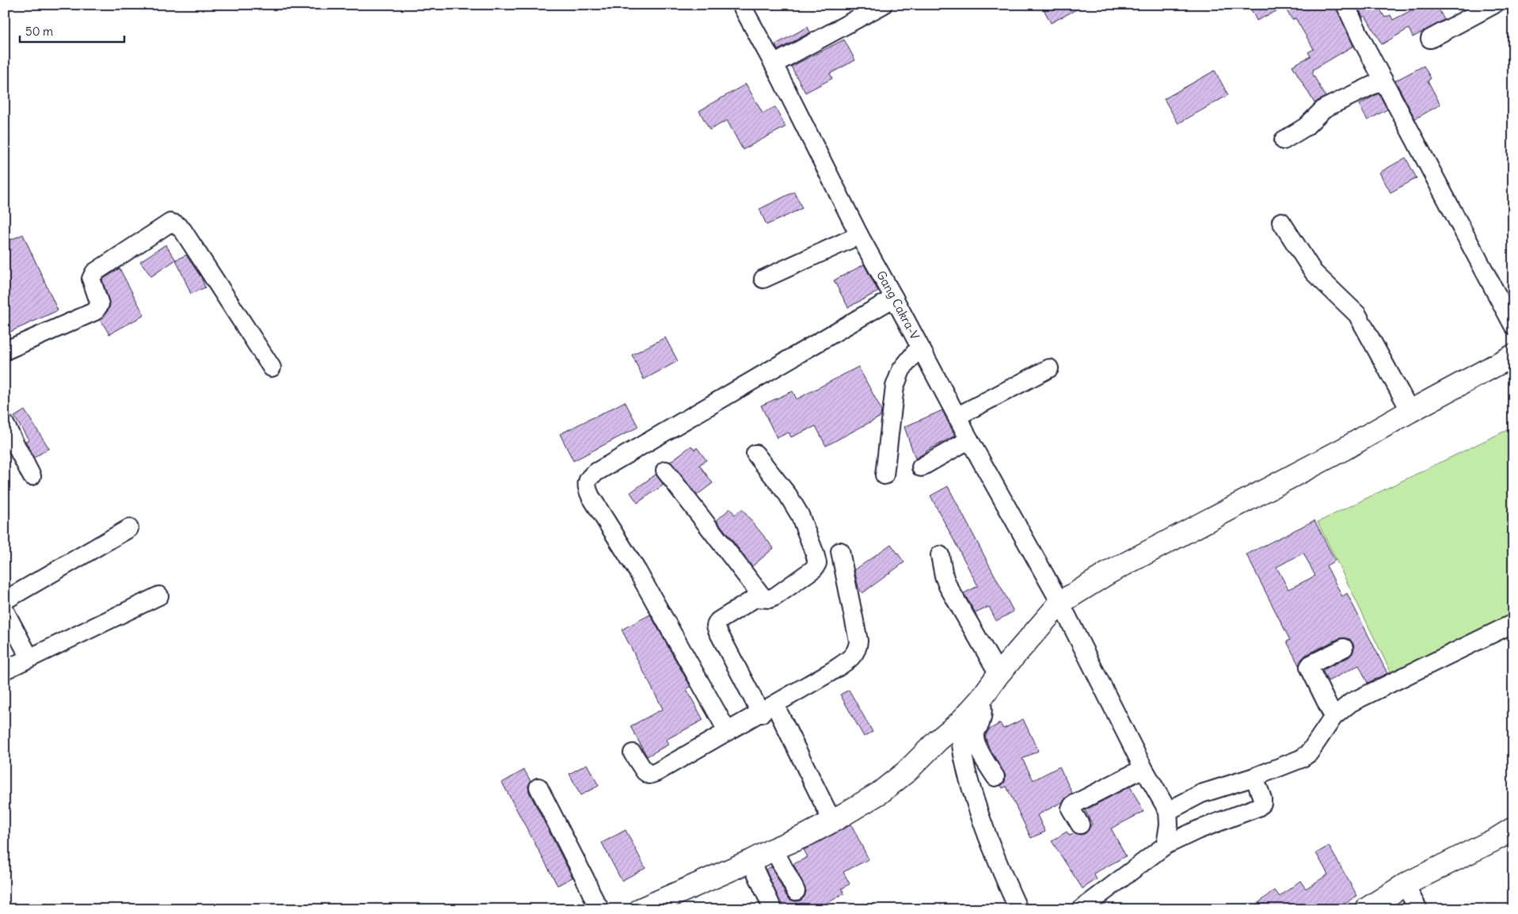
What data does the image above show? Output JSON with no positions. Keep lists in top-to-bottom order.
{
  "streets": {
    "street": ["Gang Cakra-V"]
  },
  "scale_bar": "50 m"
}
